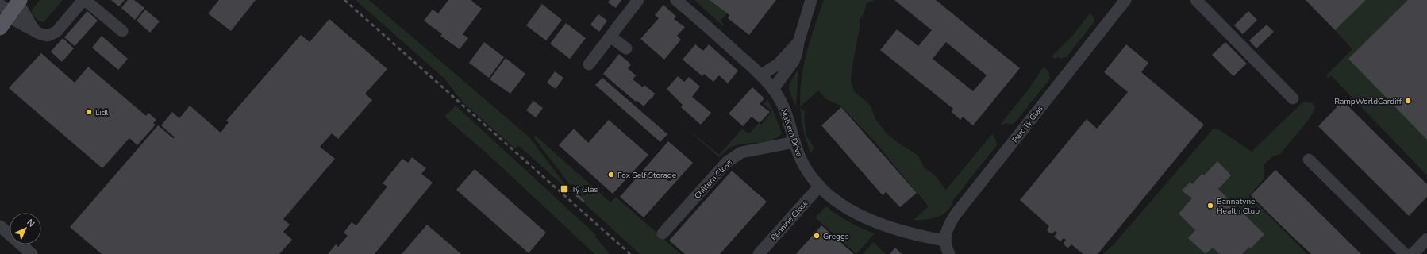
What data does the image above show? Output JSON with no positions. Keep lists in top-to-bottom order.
{
  "streets": {
    "street": [
      "Parc Tŷ Glas",
      "Malvern Drive",
      "Chiltern Close",
      "Pennine Close"
    ]
  },
  "crossings": [
    ["Parc Tŷ Glas", "Malvern Drive"],
    ["Malvern Drive", "Chiltern Close"],
    ["Malvern Drive", "Pennine Close"]
  ],
  "places": {
    "other": [
      "RampWorldCardiff",
      "Lidl",
      "Fox Self Storage",
      "Bannatyne Health Club",
      "Greggs"
    ],
    "transit": ["Tŷ Glas"]
  },
  "north": "top right"
}
